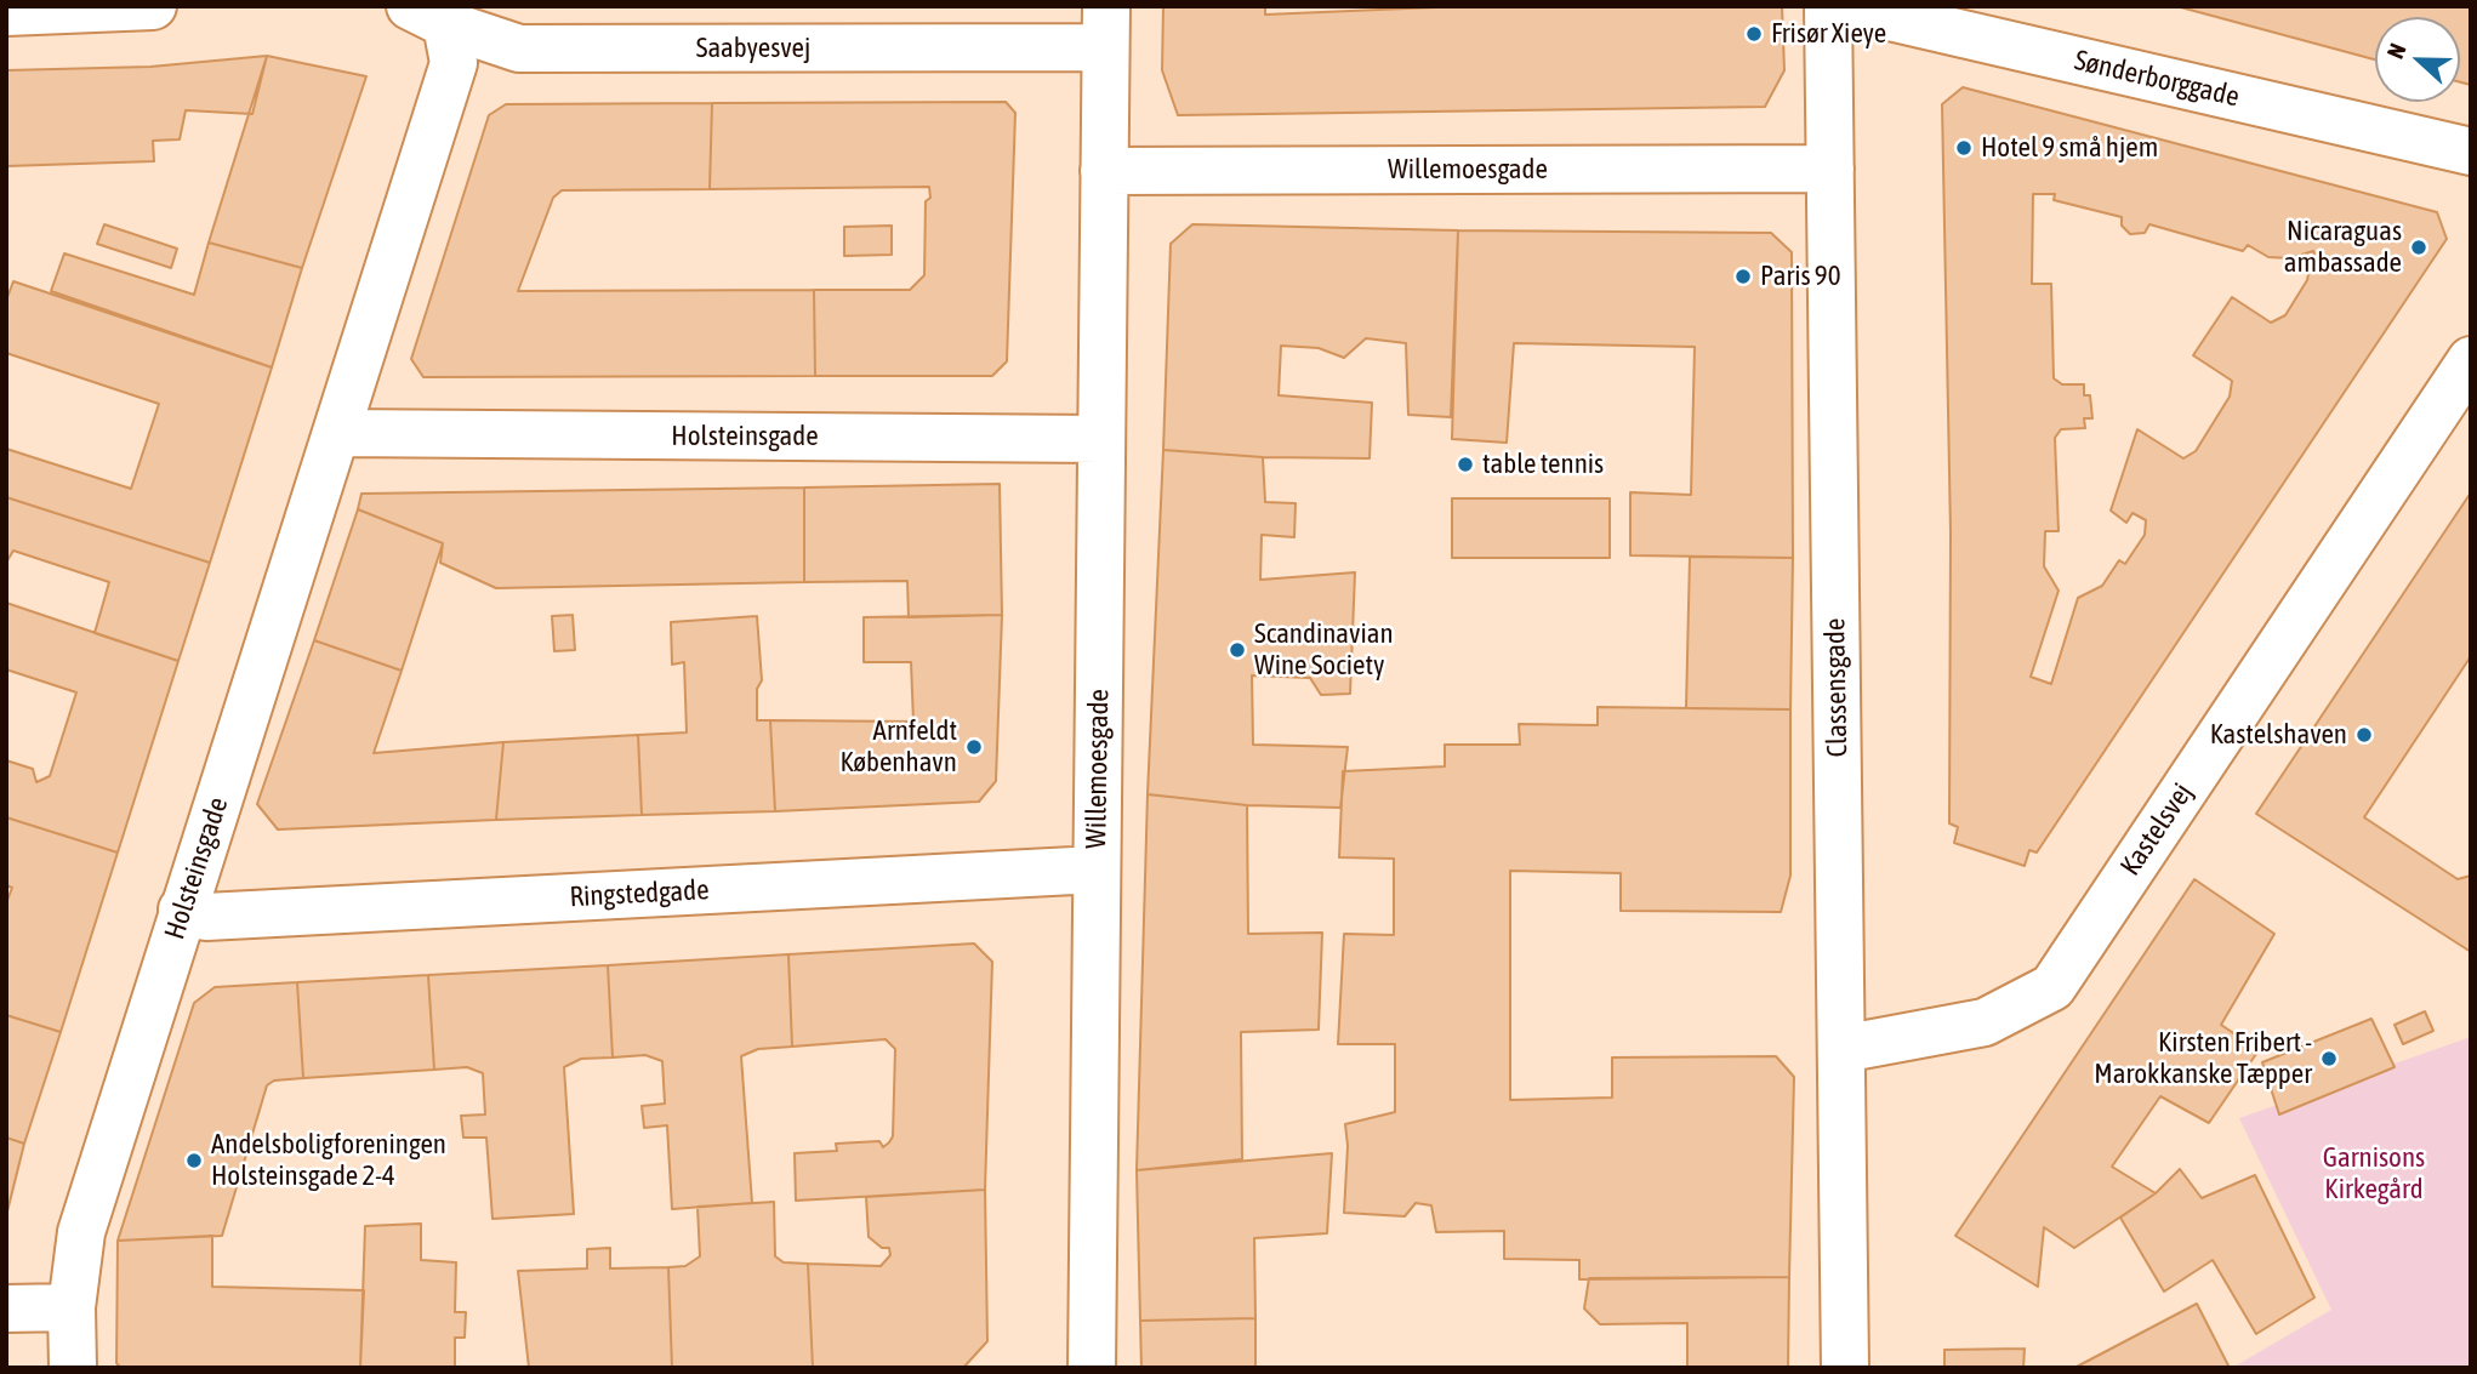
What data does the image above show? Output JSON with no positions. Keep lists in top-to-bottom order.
{
  "streets": {
    "street": [
      "Saabyesvej",
      "Sønderborggade",
      "Willemoesgade",
      "Holsteinsgade",
      "Classensgade",
      "Kastelsvej",
      "Ringstedgade"
    ]
  },
  "crossings": [
    ["Saabyesvej", "Willemoesgade"],
    ["Saabyesvej", "Holsteinsgade"],
    ["Willemoesgade", "Holsteinsgade"],
    ["Willemoesgade", "Classensgade"],
    ["Willemoesgade", "Ringstedgade"],
    ["Holsteinsgade", "Ringstedgade"],
    ["Classensgade", "Kastelsvej"]
  ],
  "parks": ["Garnisons Kirkegård"],
  "places": [
    "Frisør Xieye",
    "Hotel 9 små hjem",
    "Nicaraguas ambassade",
    "Paris 90",
    "table tennis",
    "Scandinavian Wine Society",
    "Kastelshaven",
    "Arnfeldt København",
    "Kirsten Fribert - Marokkanske Tæpper",
    "Andelsboligforeningen Holsteinsgade 2-4"
  ],
  "north": "left"
}
